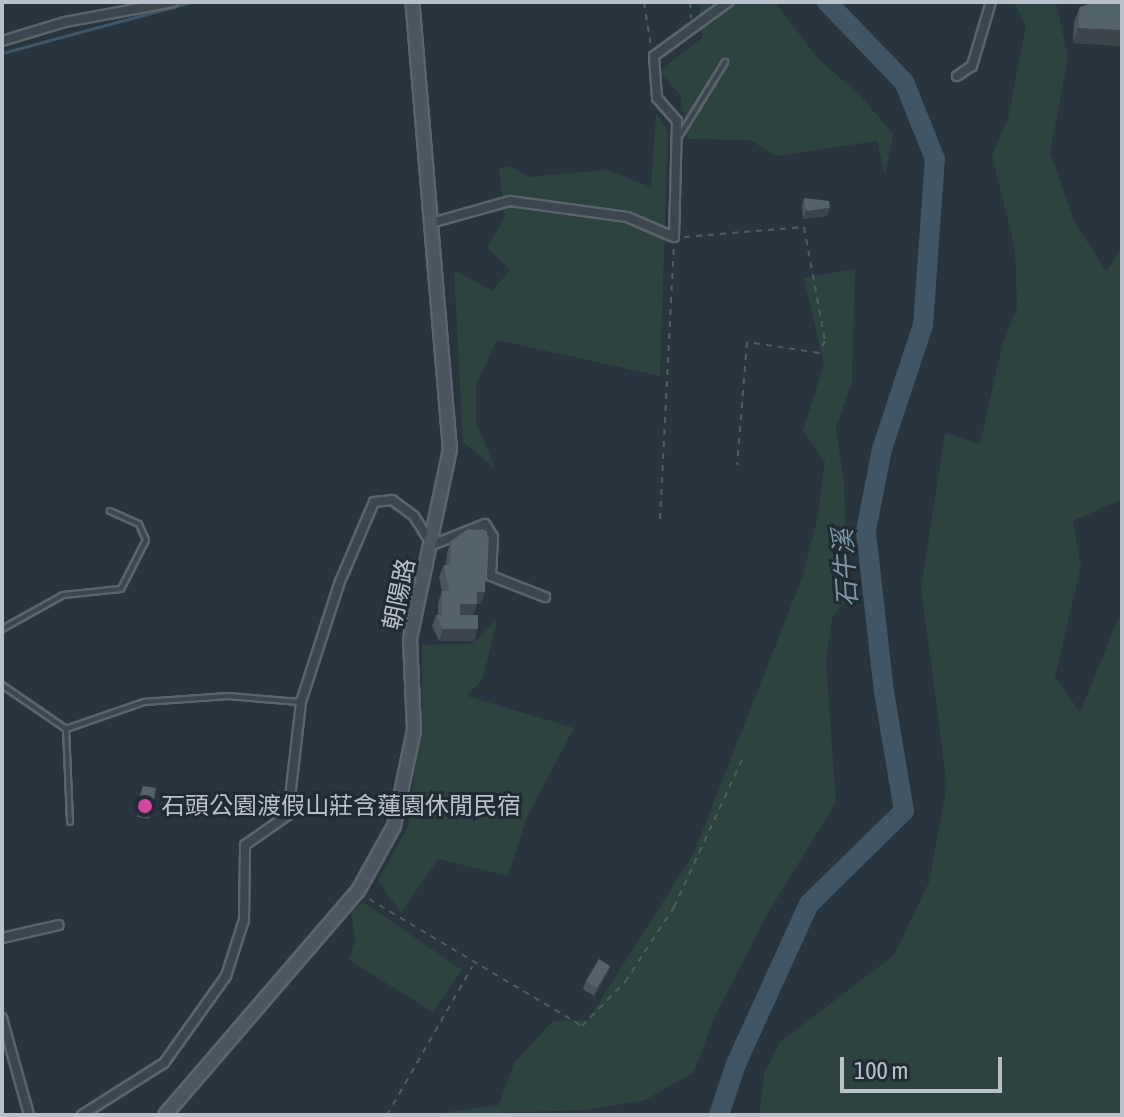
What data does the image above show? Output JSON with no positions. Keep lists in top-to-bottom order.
{
  "streets": {
    "main road": ["朝陽路"]
  },
  "water": ["石牛溪"],
  "places": ["石頭公園渡假山莊含蓮園休閒民宿"],
  "scale_bar": "100 m"
}
